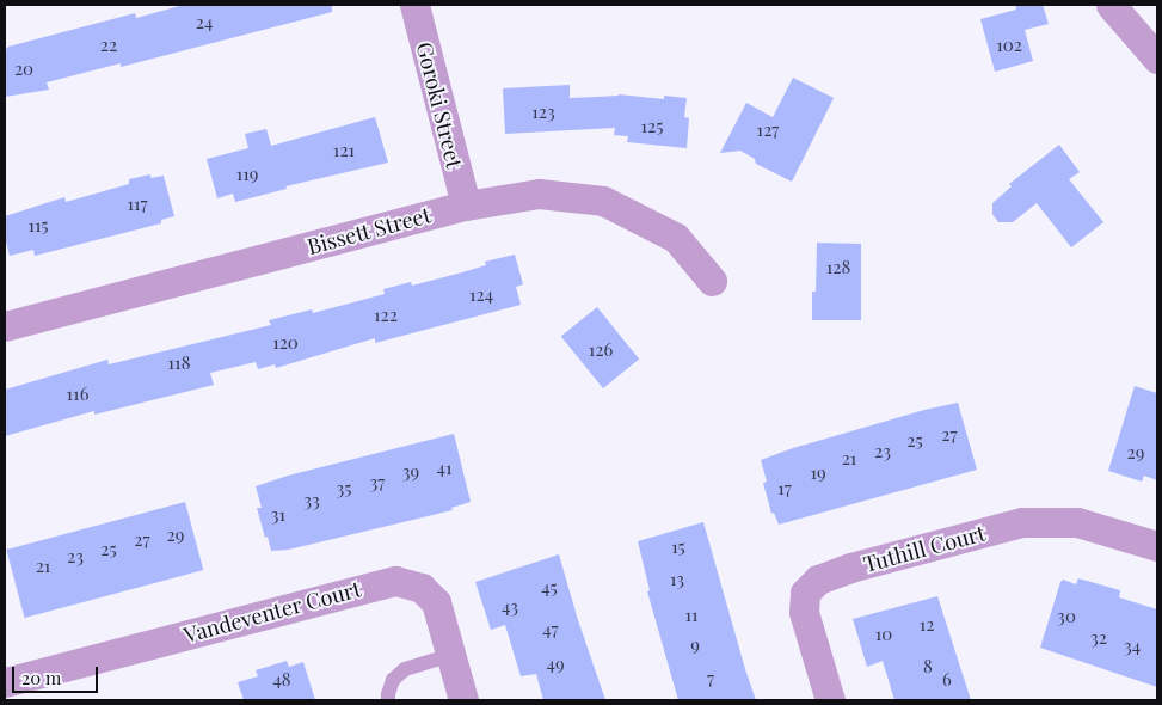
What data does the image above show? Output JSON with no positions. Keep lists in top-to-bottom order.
{
  "streets": {
    "street": [
      "Goroki Street",
      "Bissett Street",
      "Tuthill Court",
      "Vandeventer Court"
    ]
  },
  "crossings": [
    ["Goroki Street", "Bissett Street"]
  ],
  "house_numbers": [
    "24",
    "22",
    "102",
    "20",
    "123",
    "125",
    "127",
    "121",
    "119",
    "117",
    "115",
    "128",
    "124",
    "122",
    "120",
    "126",
    "118",
    "116",
    "27",
    "25",
    "23",
    "29",
    "21",
    "41",
    "39",
    "19",
    "37",
    "35",
    "17",
    "33",
    "31",
    "29",
    "27",
    "15",
    "25",
    "23",
    "21",
    "13",
    "45",
    "43",
    "11",
    "30",
    "12",
    "47",
    "10",
    "32",
    "9",
    "34",
    "49",
    "8",
    "7",
    "48",
    "6"
  ],
  "scale_bar": "20 m"
}
